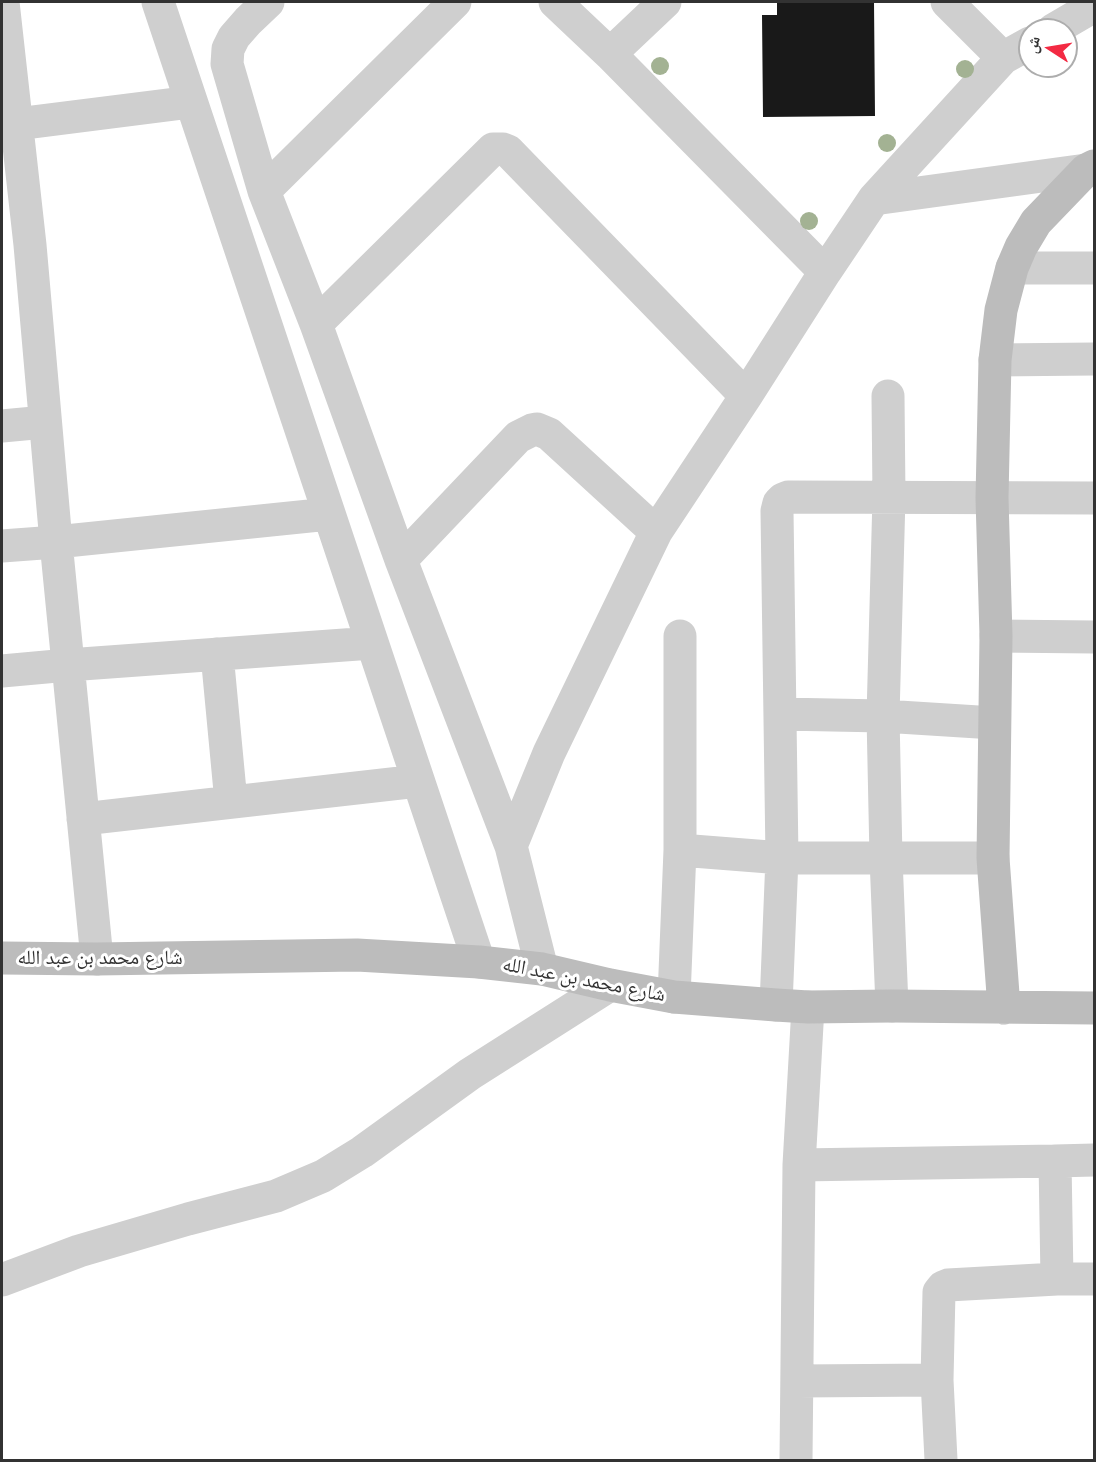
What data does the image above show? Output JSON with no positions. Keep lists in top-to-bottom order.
{
  "streets": {
    "street": ["شارع محمد بن عبد الله"]
  },
  "north": "left"
}
